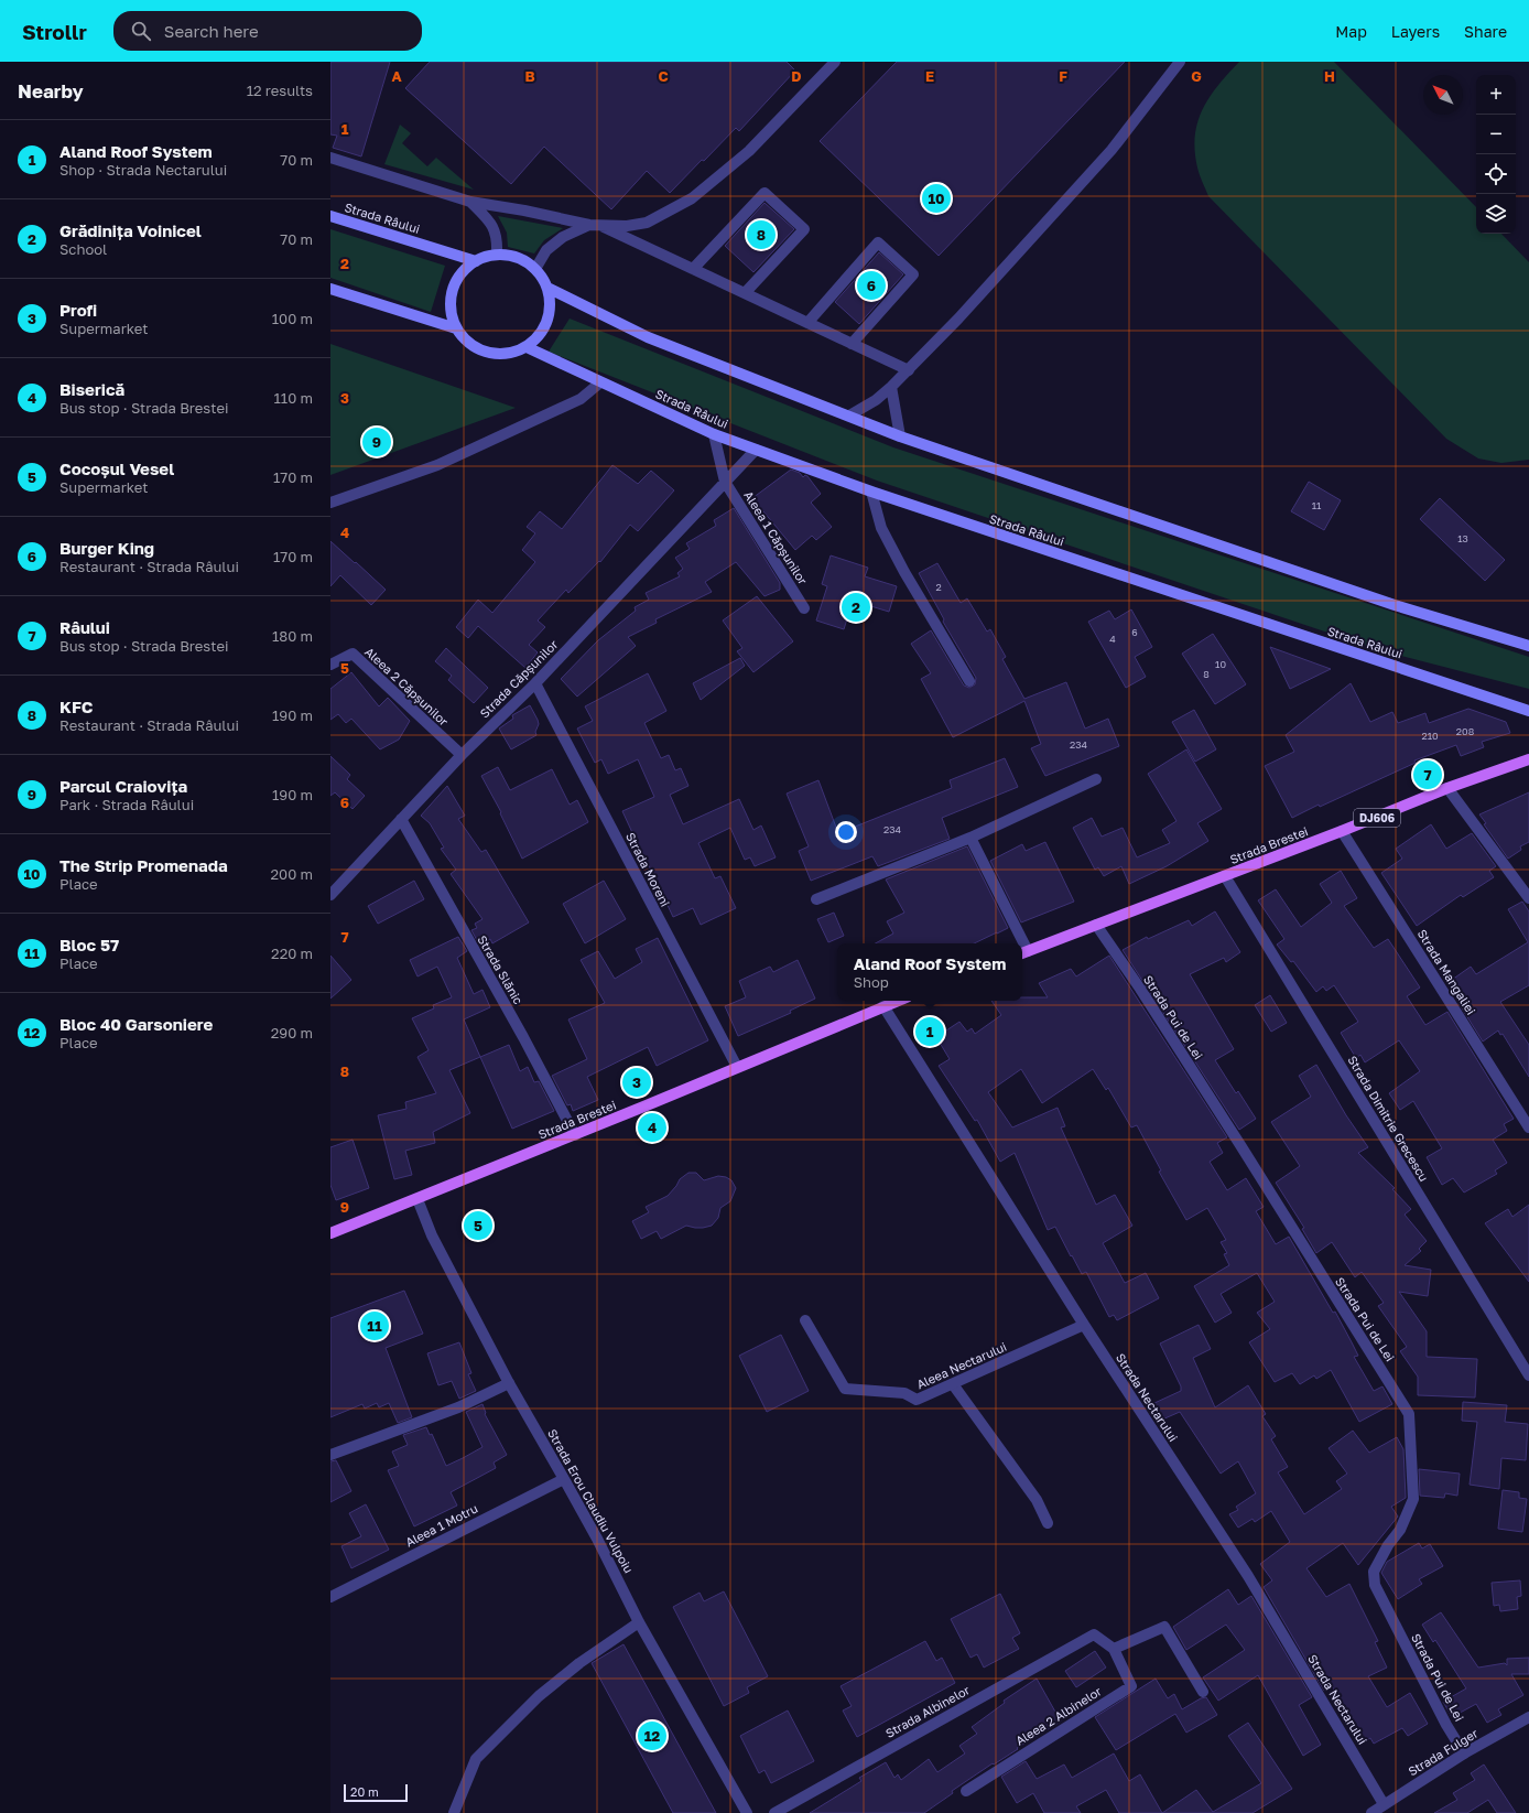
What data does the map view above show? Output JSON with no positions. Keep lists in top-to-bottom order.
{
  "streets": {
    "main road": ["Strada Râului", "DJ606", "Strada Brestei"],
    "street": [
      "Aleea 1 Căpșunilor",
      "Strada Căpșunilor",
      "Aleea 2 Căpșunilor",
      "Strada Moreni",
      "Strada Slănic",
      "Strada Mangaliei",
      "Strada Pui de Lei",
      "Strada Dimitrie Grecescu",
      "Aleea Nectarului",
      "Strada Nectarului",
      "Strada Erou Claudiu Vulpoiu",
      "Aleea 1 Motru",
      "Strada Albinelor",
      "Aleea 2 Albinelor",
      "Strada Fulger"
    ]
  },
  "crossings": [
    ["Strada Râului", "Strada Căpșunilor"],
    ["Aleea 1 Căpșunilor", "Strada Căpșunilor"],
    ["Strada Căpșunilor", "Aleea 2 Căpșunilor"],
    ["Strada Căpșunilor", "Strada Moreni"],
    ["Strada Căpșunilor", "Strada Slănic"],
    ["Strada Brestei", "Strada Moreni"],
    ["Strada Brestei", "Strada Slănic"],
    ["Strada Brestei", "Strada Mangaliei"],
    ["Strada Brestei", "Strada Pui de Lei"],
    ["Strada Brestei", "Strada Dimitrie Grecescu"],
    ["Strada Brestei", "Strada Nectarului"],
    ["Strada Brestei", "Strada Erou Claudiu Vulpoiu"],
    ["Strada Pui de Lei", "Strada Fulger"],
    ["Aleea Nectarului", "Strada Nectarului"],
    ["Strada Nectarului", "Strada Fulger"],
    ["Strada Erou Claudiu Vulpoiu", "Aleea 1 Motru"],
    ["Strada Albinelor", "Aleea 2 Albinelor"]
  ],
  "house_numbers": [
    "11",
    "13",
    "2",
    "6",
    "4",
    "10",
    "8",
    "208",
    "210",
    "234",
    "234"
  ],
  "scale_bar": "20 m",
  "north": "top left",
  "page": {
    "header": "Strollr",
    "search": "Search here",
    "nav": ["Map", "Layers", "Share"],
    "heading": ["Nearby", "12 results"],
    "map_buttons": ["+", "−"],
    "list": [
      {
        "mark": "1",
        "name": "Aland Roof System",
        "note": "Shop · Strada Nectarului",
        "value": "70 m"
      },
      {
        "mark": "2",
        "name": "Grădinița Voinicel",
        "note": "School",
        "value": "70 m"
      },
      {
        "mark": "3",
        "name": "Profi",
        "note": "Supermarket",
        "value": "100 m"
      },
      {
        "mark": "4",
        "name": "Biserică",
        "note": "Bus stop · Strada Brestei",
        "value": "110 m"
      },
      {
        "mark": "5",
        "name": "Cocoșul Vesel",
        "note": "Supermarket",
        "value": "170 m"
      },
      {
        "mark": "6",
        "name": "Burger King",
        "note": "Restaurant · Strada Râului",
        "value": "170 m"
      },
      {
        "mark": "7",
        "name": "Râului",
        "note": "Bus stop · Strada Brestei",
        "value": "180 m"
      },
      {
        "mark": "8",
        "name": "KFC",
        "note": "Restaurant · Strada Râului",
        "value": "190 m"
      },
      {
        "mark": "9",
        "name": "Parcul Craiovița",
        "note": "Park · Strada Râului",
        "value": "190 m"
      },
      {
        "mark": "10",
        "name": "The Strip Promenada",
        "note": "Place",
        "value": "200 m"
      },
      {
        "mark": "11",
        "name": "Bloc 57",
        "note": "Place",
        "value": "220 m"
      },
      {
        "mark": "12",
        "name": "Bloc 40 Garsoniere",
        "note": "Place",
        "value": "290 m"
      }
    ],
    "pins": [
      "10",
      "8",
      "6",
      "9",
      "2",
      "7",
      "1",
      "3",
      "4",
      "5",
      "11",
      "12"
    ],
    "popup": ["Aland Roof System", "Shop"],
    "scale": "20 m"
  },
  "grid": {
    "columns": [
      "A",
      "B",
      "C",
      "D",
      "E",
      "F",
      "G",
      "H"
    ],
    "rows": [
      "1",
      "2",
      "3",
      "4",
      "5",
      "6",
      "7",
      "8",
      "9"
    ]
  }
}
